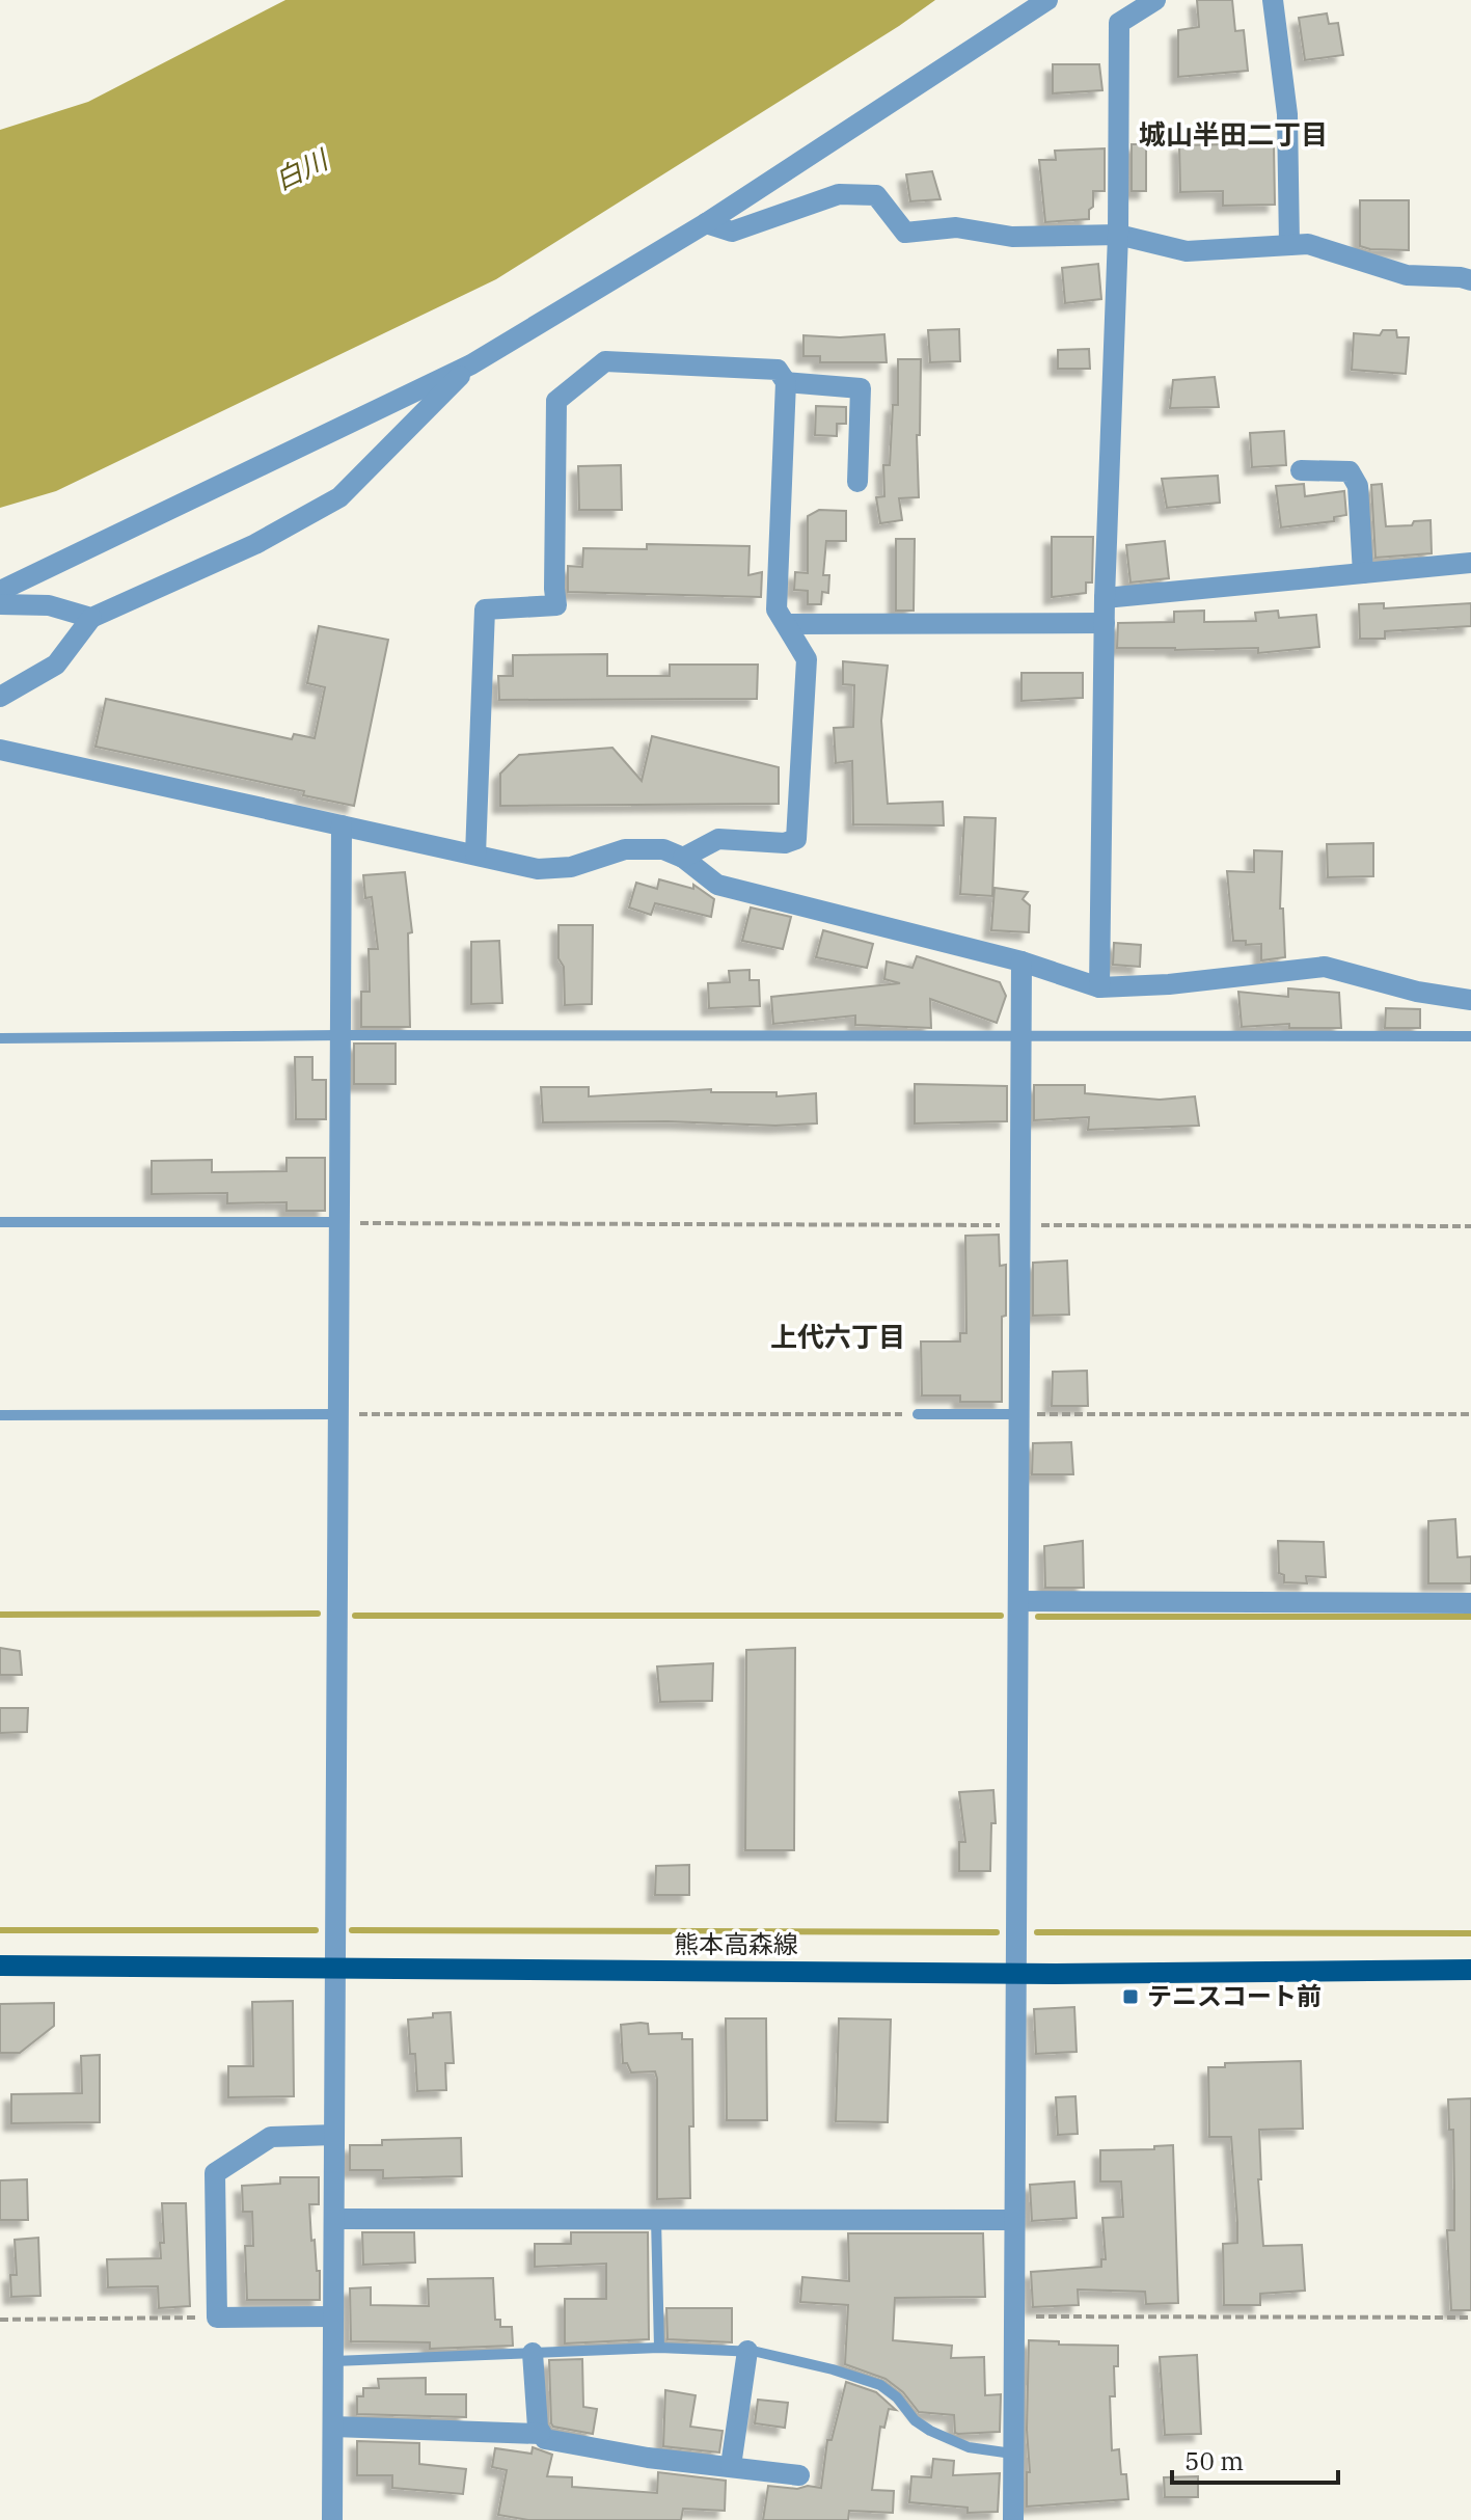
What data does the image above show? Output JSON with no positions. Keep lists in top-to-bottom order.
{
  "streets": {
    "main road": ["熊本高森線"]
  },
  "districts": ["城山半田二丁目", "上代六丁目"],
  "water": ["白川"],
  "places": {
    "transit": ["テニスコート前"]
  },
  "scale_bar": "50 m"
}
